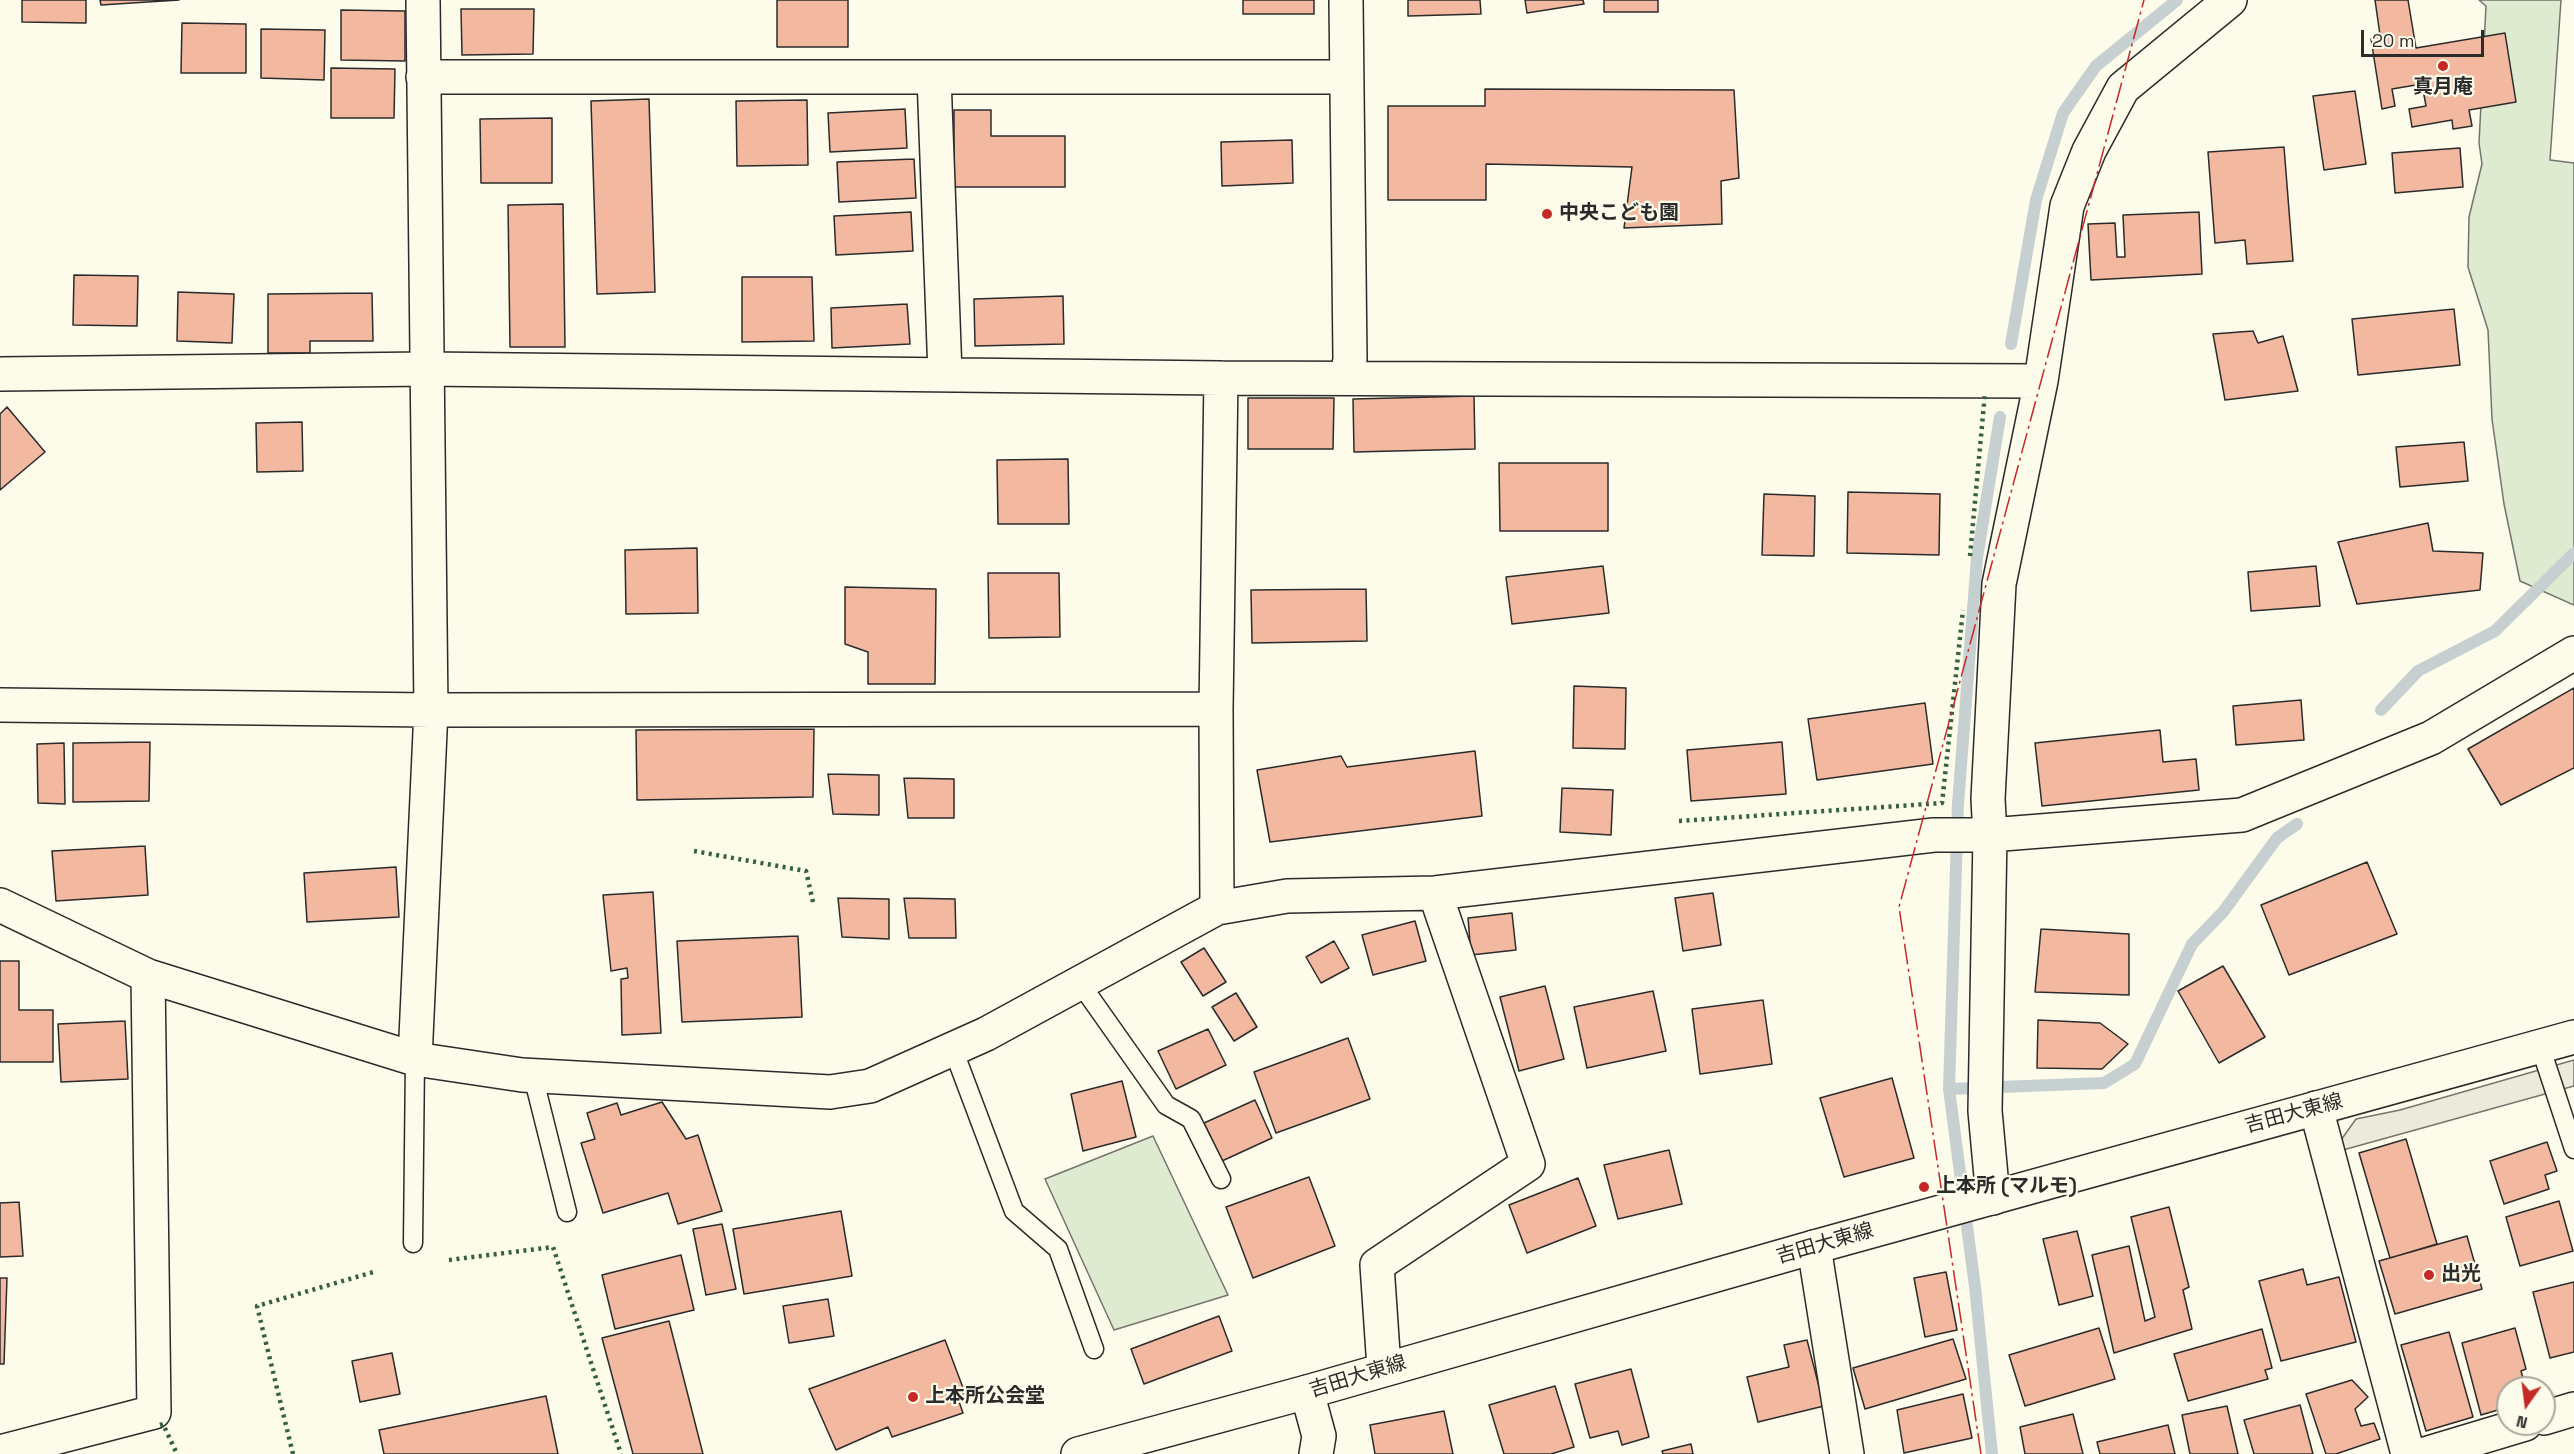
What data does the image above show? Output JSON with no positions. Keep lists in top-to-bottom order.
{
  "streets": {
    "street": ["吉田大東線"]
  },
  "places": [
    "真月庵",
    "中央こども園",
    "上本所 (マルモ)",
    "出光",
    "上本所公会堂"
  ],
  "scale_bar": "20 m",
  "north": "bottom"
}
